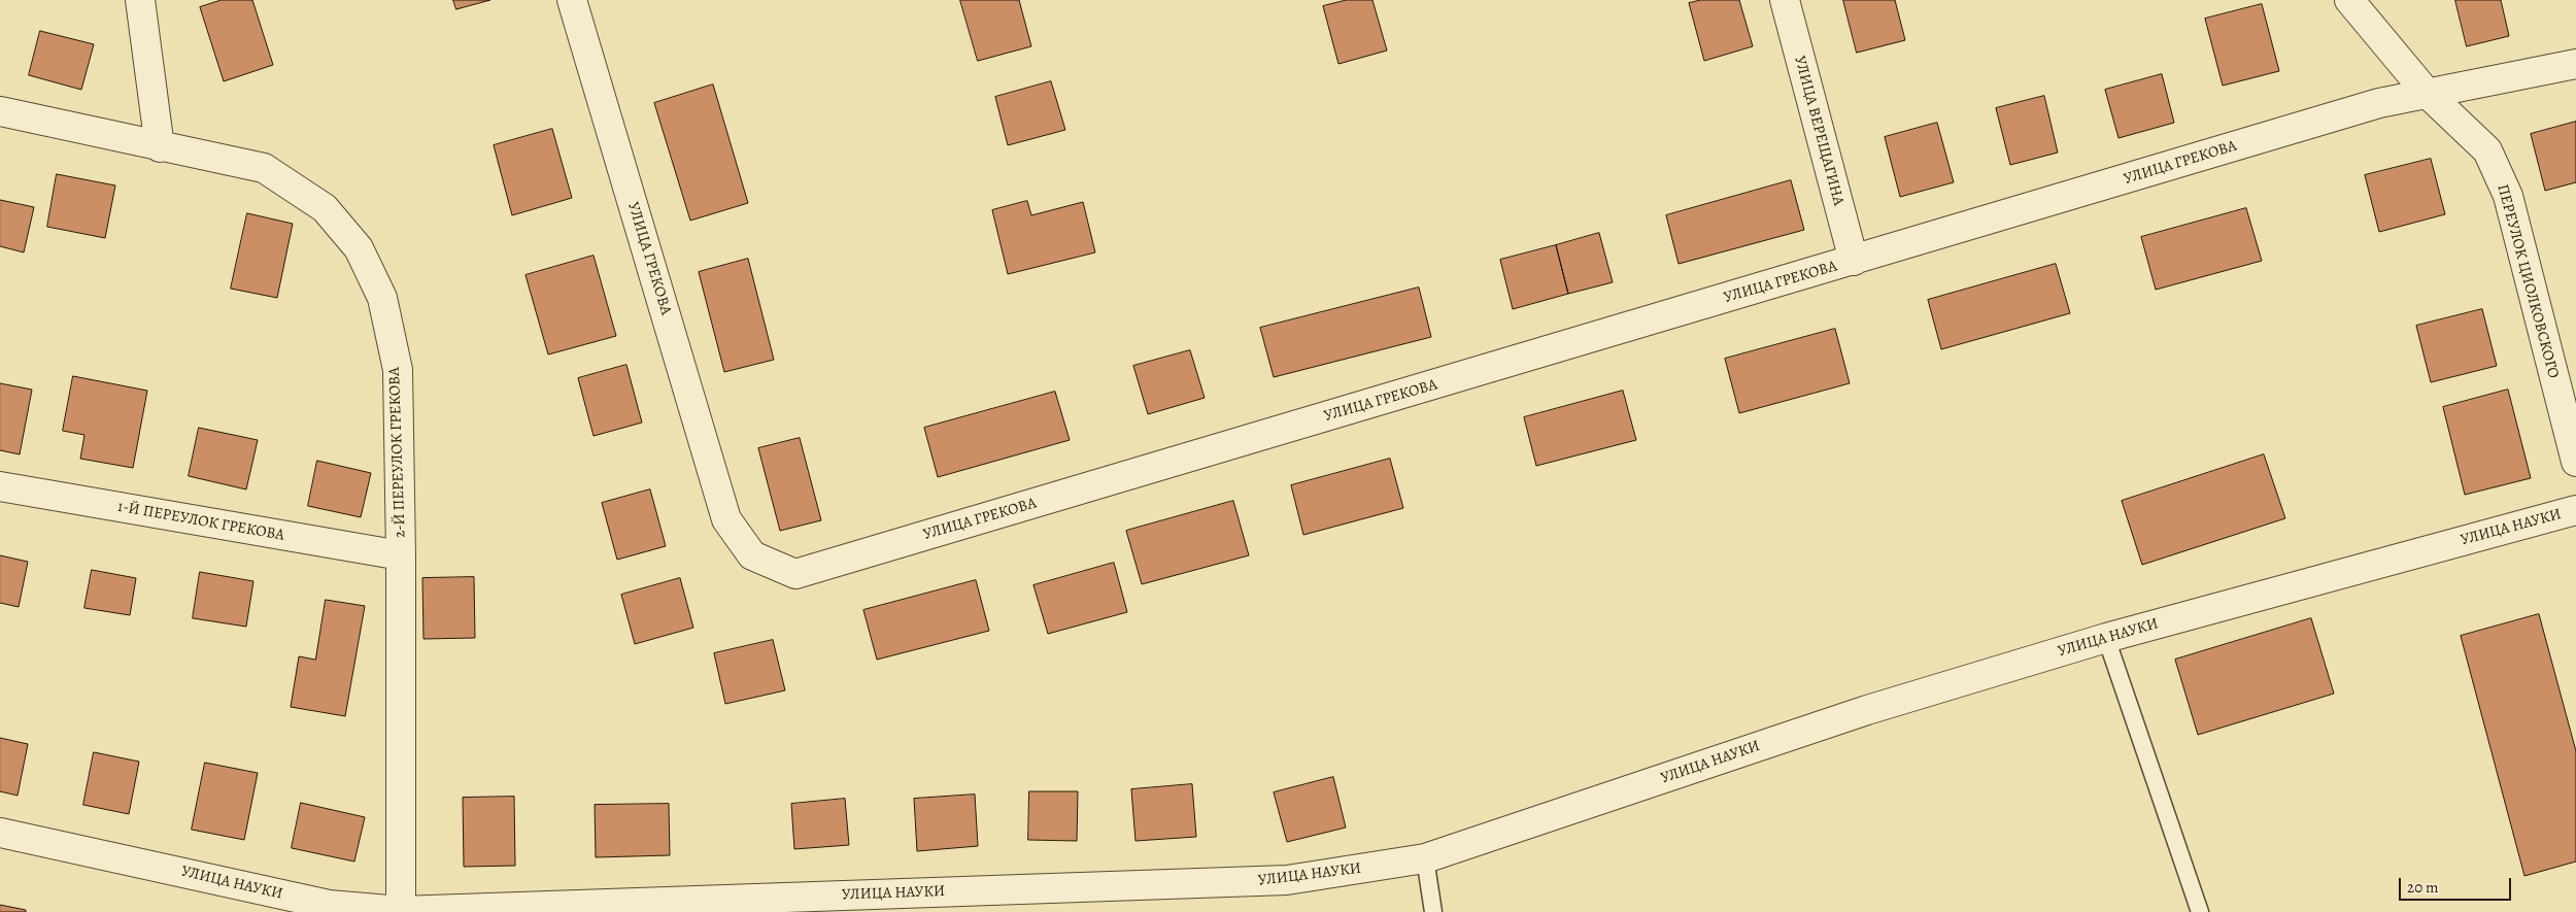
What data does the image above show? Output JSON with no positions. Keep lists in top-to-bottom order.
{
  "streets": {
    "street": [
      "УЛИЦА ВЕРЕЩАГИНА",
      "УЛИЦА ГРЕКОВА",
      "ПЕРЕУЛОК ЦИОЛКОВСКОГО",
      "2-Й ПЕРЕУЛОК ГРЕКОВА",
      "1-Й ПЕРЕУЛОК ГРЕКОВА",
      "УЛИЦА НАУКИ"
    ]
  },
  "crossings": [
    ["УЛИЦА ВЕРЕЩАГИНА", "УЛИЦА ГРЕКОВА"],
    ["УЛИЦА ГРЕКОВА", "ПЕРЕУЛОК ЦИОЛКОВСКОГО"],
    ["2-Й ПЕРЕУЛОК ГРЕКОВА", "1-Й ПЕРЕУЛОК ГРЕКОВА"],
    ["2-Й ПЕРЕУЛОК ГРЕКОВА", "УЛИЦА НАУКИ"]
  ],
  "scale_bar": "20 m"
}
